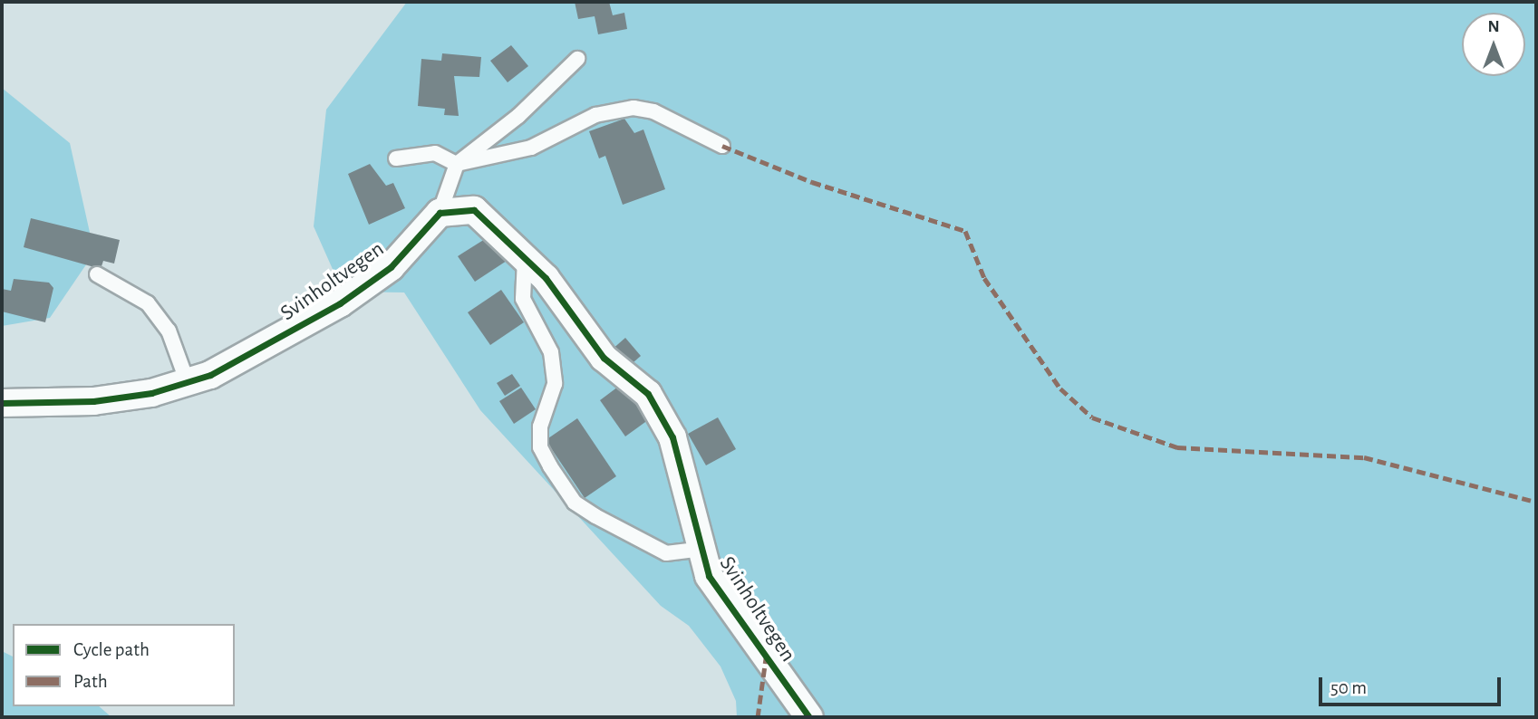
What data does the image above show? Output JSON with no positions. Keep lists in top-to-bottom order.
{
  "streets": {
    "street": ["Svinholtvegen"]
  },
  "legend": ["Cycle path", "Path"],
  "scale_bar": "50 m",
  "north": "top"
}
